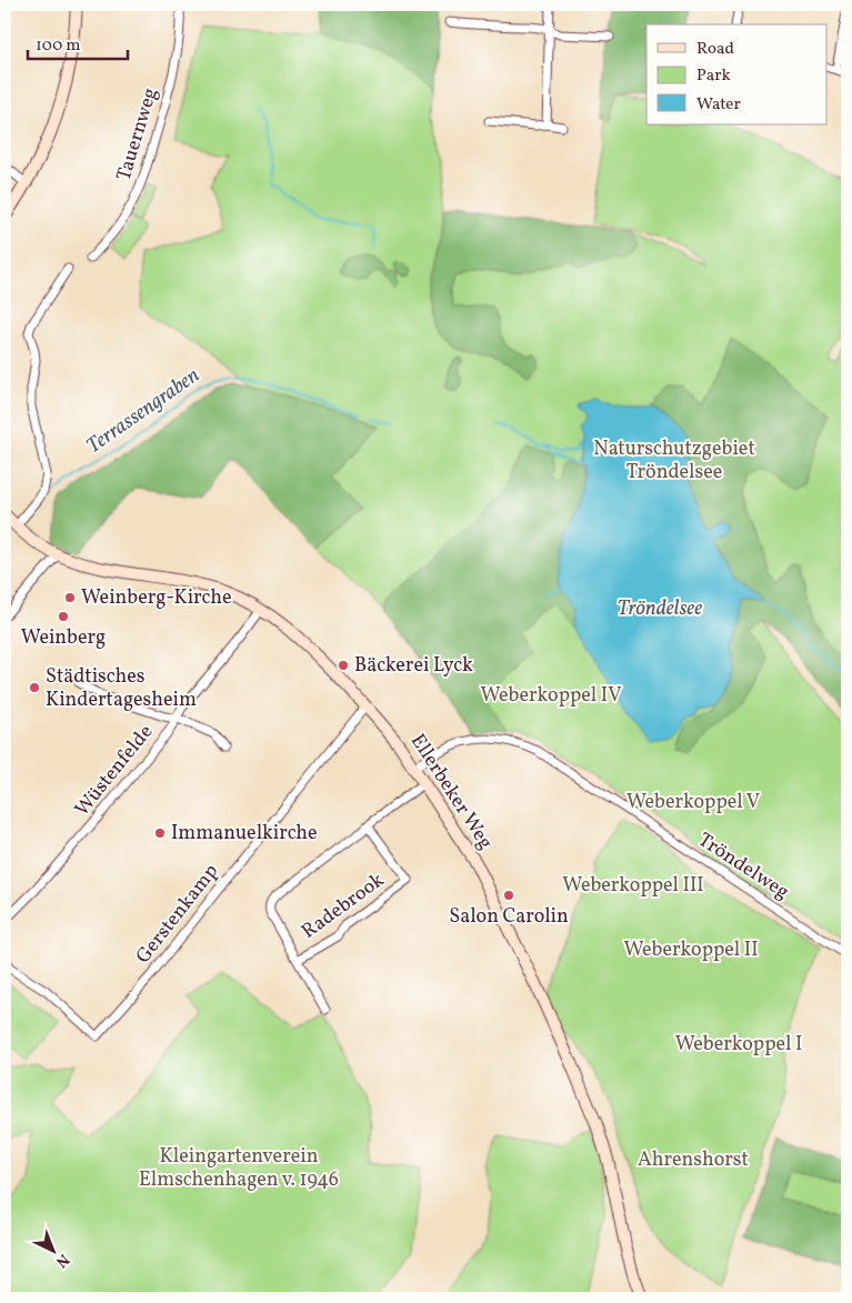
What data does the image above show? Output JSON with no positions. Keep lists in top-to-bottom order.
{
  "streets": {
    "street": [
      "Tauernweg",
      "Wüstenfelde",
      "Ellerbeker Weg",
      "Tröndelweg",
      "Radebrook",
      "Gerstenkamp"
    ]
  },
  "crossings": [
    ["Wüstenfelde", "Ellerbeker Weg"],
    ["Ellerbeker Weg", "Tröndelweg"],
    ["Ellerbeker Weg", "Radebrook"],
    ["Ellerbeker Weg", "Gerstenkamp"]
  ],
  "water": ["Terrassengraben", "Tröndelsee"],
  "parks": [
    "Naturschutzgebiet Tröndelsee",
    "Weberkoppel IV",
    "Weberkoppel V",
    "Weberkoppel III",
    "Weberkoppel II",
    "Weberkoppel I",
    "Kleingartenverein Elmschenhagen v. 1946",
    "Ahrenshorst"
  ],
  "places": [
    "Weinberg-Kirche",
    "Weinberg",
    "Bäckerei Lyck",
    "Städtisches Kindertagesheim",
    "Immanuelkirche",
    "Salon Carolin"
  ],
  "legend": ["Road", "Park", "Water"],
  "scale_bar": "100 m",
  "north": "bottom right"
}
